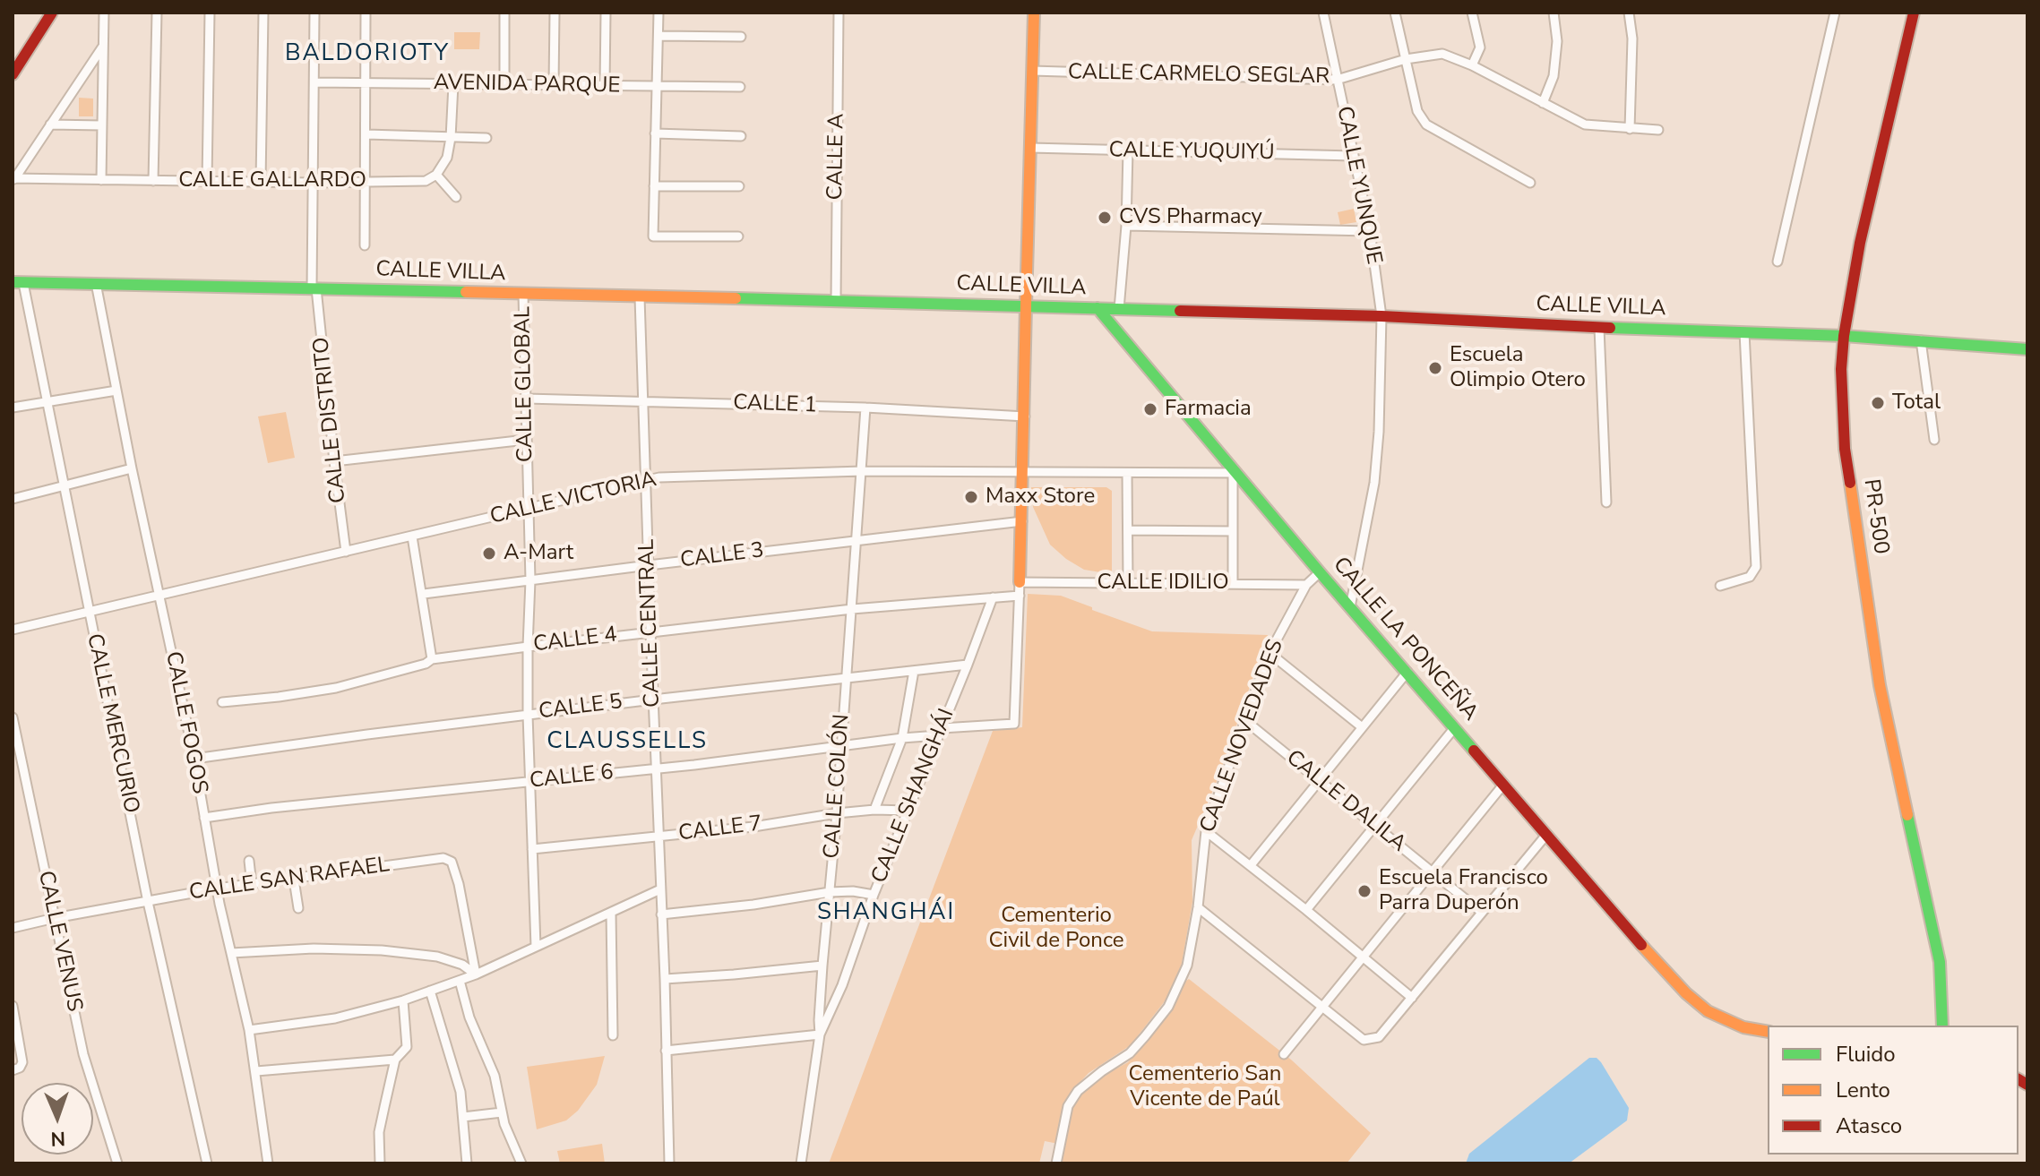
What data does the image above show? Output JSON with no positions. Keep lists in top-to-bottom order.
{
  "streets": {
    "main road": ["CALLE VILLA", "PR-500", "CALLE LA PONCEÑA"],
    "street": [
      "CALLE CARMELO SEGLAR",
      "AVENIDA PARQUE",
      "CALLE YUQUIYÚ",
      "CALLE A",
      "CALLE GALLARDO",
      "CALLE YUNQUE",
      "CALLE GLOBAL",
      "CALLE 1",
      "CALLE DISTRITO",
      "CALLE VICTORIA",
      "CALLE 3",
      "CALLE IDILIO",
      "CALLE CENTRAL",
      "CALLE 4",
      "CALLE 5",
      "CALLE FOGOS",
      "CALLE MERCURIO",
      "CALLE NOVEDADES",
      "CALLE 6",
      "CALLE COLÓN",
      "CALLE SHANGHÁI",
      "CALLE DALILA",
      "CALLE 7",
      "CALLE SAN RAFAEL",
      "CALLE VENUS"
    ]
  },
  "crossings": [
    ["CALLE CARMELO SEGLAR", "CALLE YUNQUE"],
    ["AVENIDA PARQUE", "CALLE DISTRITO"],
    ["CALLE YUQUIYÚ", "CALLE YUNQUE"],
    ["CALLE A", "CALLE VILLA"],
    ["CALLE GALLARDO", "CALLE DISTRITO"],
    ["CALLE YUNQUE", "CALLE VILLA"],
    ["CALLE YUNQUE", "CALLE LA PONCEÑA"],
    ["CALLE VILLA", "CALLE GLOBAL"],
    ["CALLE VILLA", "CALLE DISTRITO"],
    ["CALLE VILLA", "PR-500"],
    ["CALLE VILLA", "CALLE CENTRAL"],
    ["CALLE VILLA", "CALLE LA PONCEÑA"],
    ["CALLE VILLA", "CALLE FOGOS"],
    ["CALLE VILLA", "CALLE MERCURIO"],
    ["CALLE GLOBAL", "CALLE 1"],
    ["CALLE GLOBAL", "CALLE VICTORIA"],
    ["CALLE GLOBAL", "CALLE 3"],
    ["CALLE GLOBAL", "CALLE 4"],
    ["CALLE GLOBAL", "CALLE 5"],
    ["CALLE GLOBAL", "CALLE 6"],
    ["CALLE GLOBAL", "CALLE 7"],
    ["CALLE 1", "CALLE CENTRAL"],
    ["CALLE 1", "CALLE COLÓN"],
    ["CALLE DISTRITO", "CALLE VICTORIA"],
    ["CALLE VICTORIA", "CALLE CENTRAL"],
    ["CALLE VICTORIA", "CALLE LA PONCEÑA"],
    ["CALLE VICTORIA", "CALLE FOGOS"],
    ["CALLE VICTORIA", "CALLE MERCURIO"],
    ["CALLE VICTORIA", "CALLE COLÓN"],
    ["CALLE 3", "CALLE CENTRAL"],
    ["CALLE 3", "CALLE COLÓN"],
    ["CALLE IDILIO", "CALLE NOVEDADES"],
    ["CALLE CENTRAL", "CALLE 4"],
    ["CALLE CENTRAL", "CALLE 5"],
    ["CALLE CENTRAL", "CALLE 6"],
    ["CALLE CENTRAL", "CALLE 7"],
    ["CALLE LA PONCEÑA", "CALLE NOVEDADES"],
    ["CALLE 4", "CALLE 6"],
    ["CALLE 4", "CALLE COLÓN"],
    ["CALLE 4", "CALLE SHANGHÁI"],
    ["CALLE 5", "CALLE FOGOS"],
    ["CALLE 5", "CALLE COLÓN"],
    ["CALLE 5", "CALLE SHANGHÁI"],
    ["CALLE FOGOS", "CALLE 6"],
    ["CALLE FOGOS", "CALLE SAN RAFAEL"],
    ["CALLE MERCURIO", "CALLE SAN RAFAEL"],
    ["CALLE NOVEDADES", "CALLE DALILA"],
    ["CALLE 6", "CALLE COLÓN"],
    ["CALLE 6", "CALLE SHANGHÁI"],
    ["CALLE COLÓN", "CALLE SHANGHÁI"],
    ["CALLE COLÓN", "CALLE 7"],
    ["CALLE SHANGHÁI", "CALLE 7"],
    ["CALLE SAN RAFAEL", "CALLE VENUS"]
  ],
  "districts": ["BALDORIOTY", "CLAUSSELLS", "SHANGHÁI"],
  "parks": ["Cementerio Civil de Ponce", "Cementerio San Vicente de Paúl"],
  "places": [
    "CVS Pharmacy",
    "Escuela Olimpio Otero",
    "Total",
    "Farmacia",
    "Maxx Store",
    "A-Mart",
    "Escuela Francisco Parra Duperón"
  ],
  "legend": ["Fluido", "Lento", "Atasco"],
  "north": "bottom"
}
